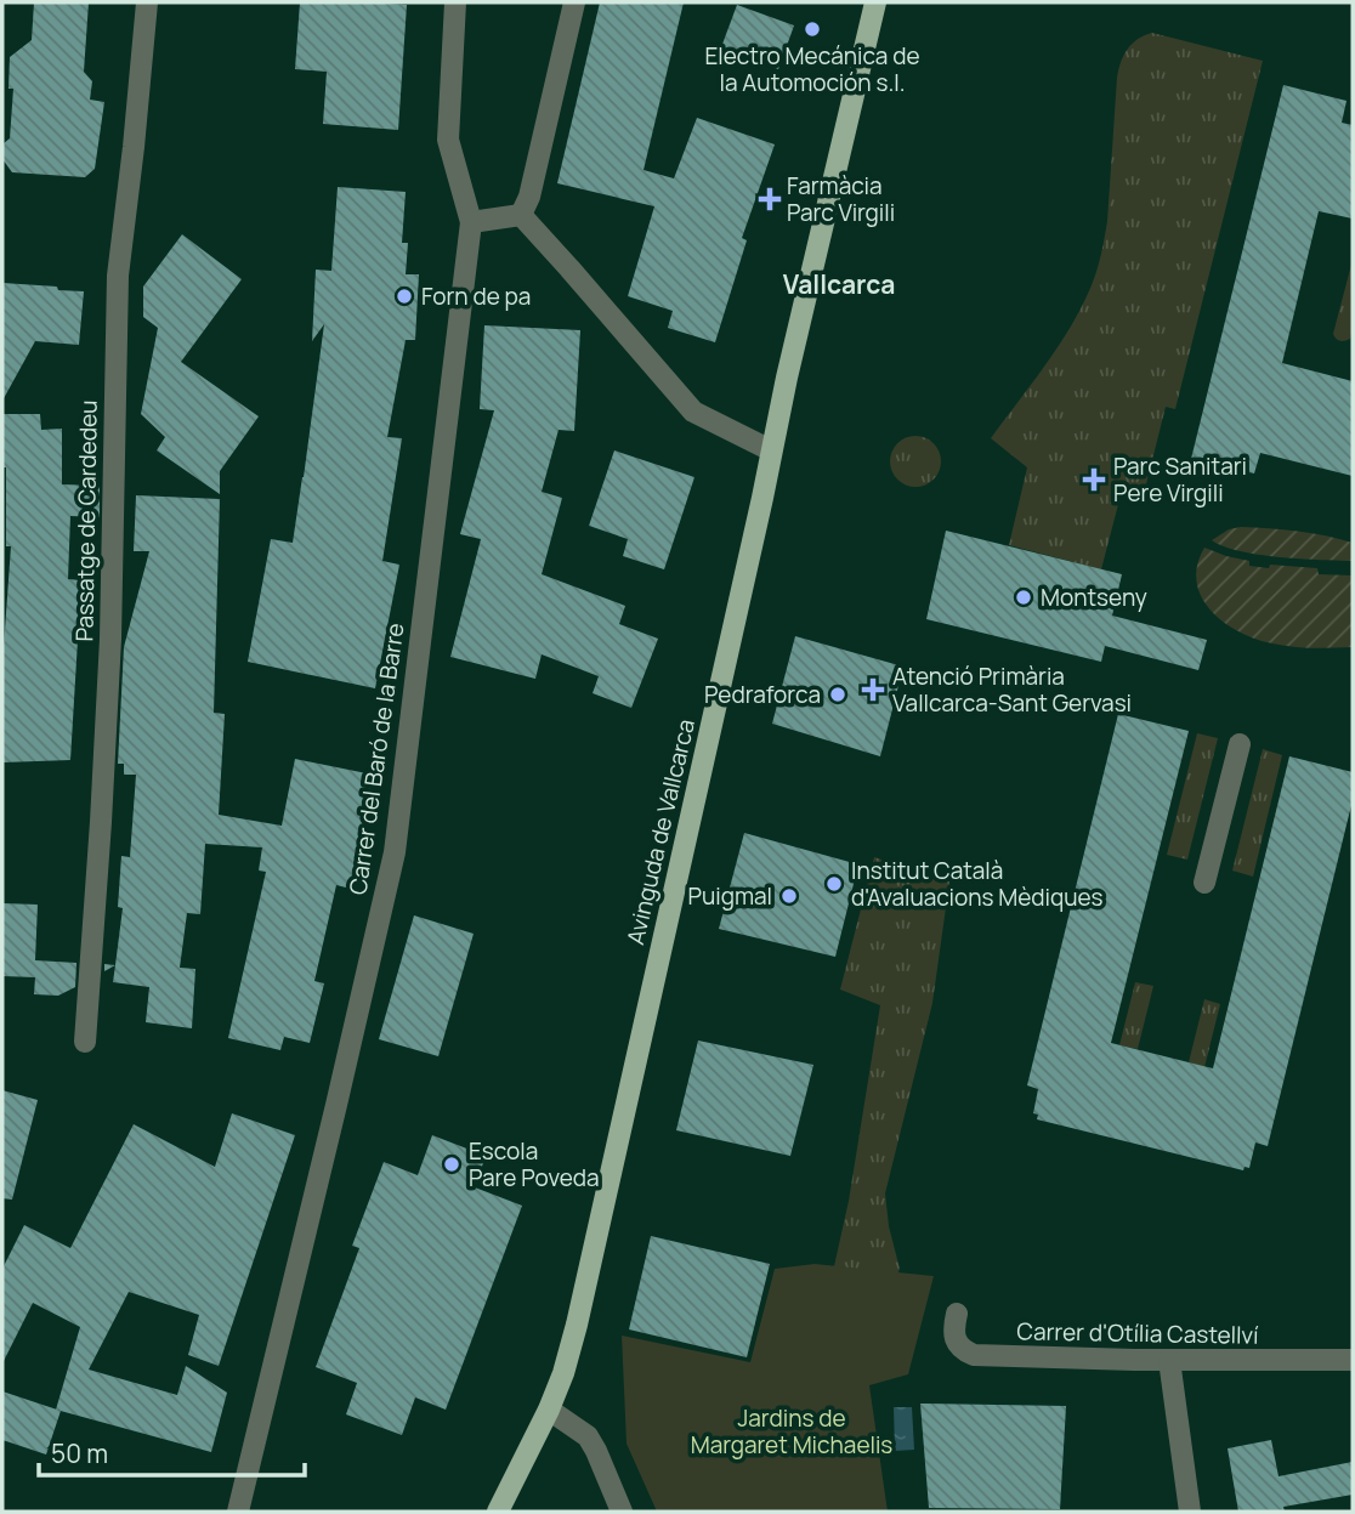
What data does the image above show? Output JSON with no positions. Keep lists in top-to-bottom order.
{
  "streets": {
    "main road": ["Avinguda de Vallcarca"],
    "street": ["Passatge de Cardedeu", "Carrer del Baró de la Barre", "Carrer d'Otília Castellví"]
  },
  "districts": ["Vallcarca"],
  "parks": ["Jardins de Margaret Michaelis"],
  "places": {
    "other": [
      "Electro Mecánica de la Automoción s.l.",
      "Forn de pa",
      "Montseny",
      "Pedraforca",
      "Institut Català d'Avaluacions Mèdiques",
      "Puigmal",
      "Escola Pare Poveda"
    ],
    "health": ["Farmàcia Parc Virgili", "Parc Sanitari Pere Virgili", "Atenció Primària Vallcarca-Sant Gervasi"]
  },
  "scale_bar": "50 m"
}
